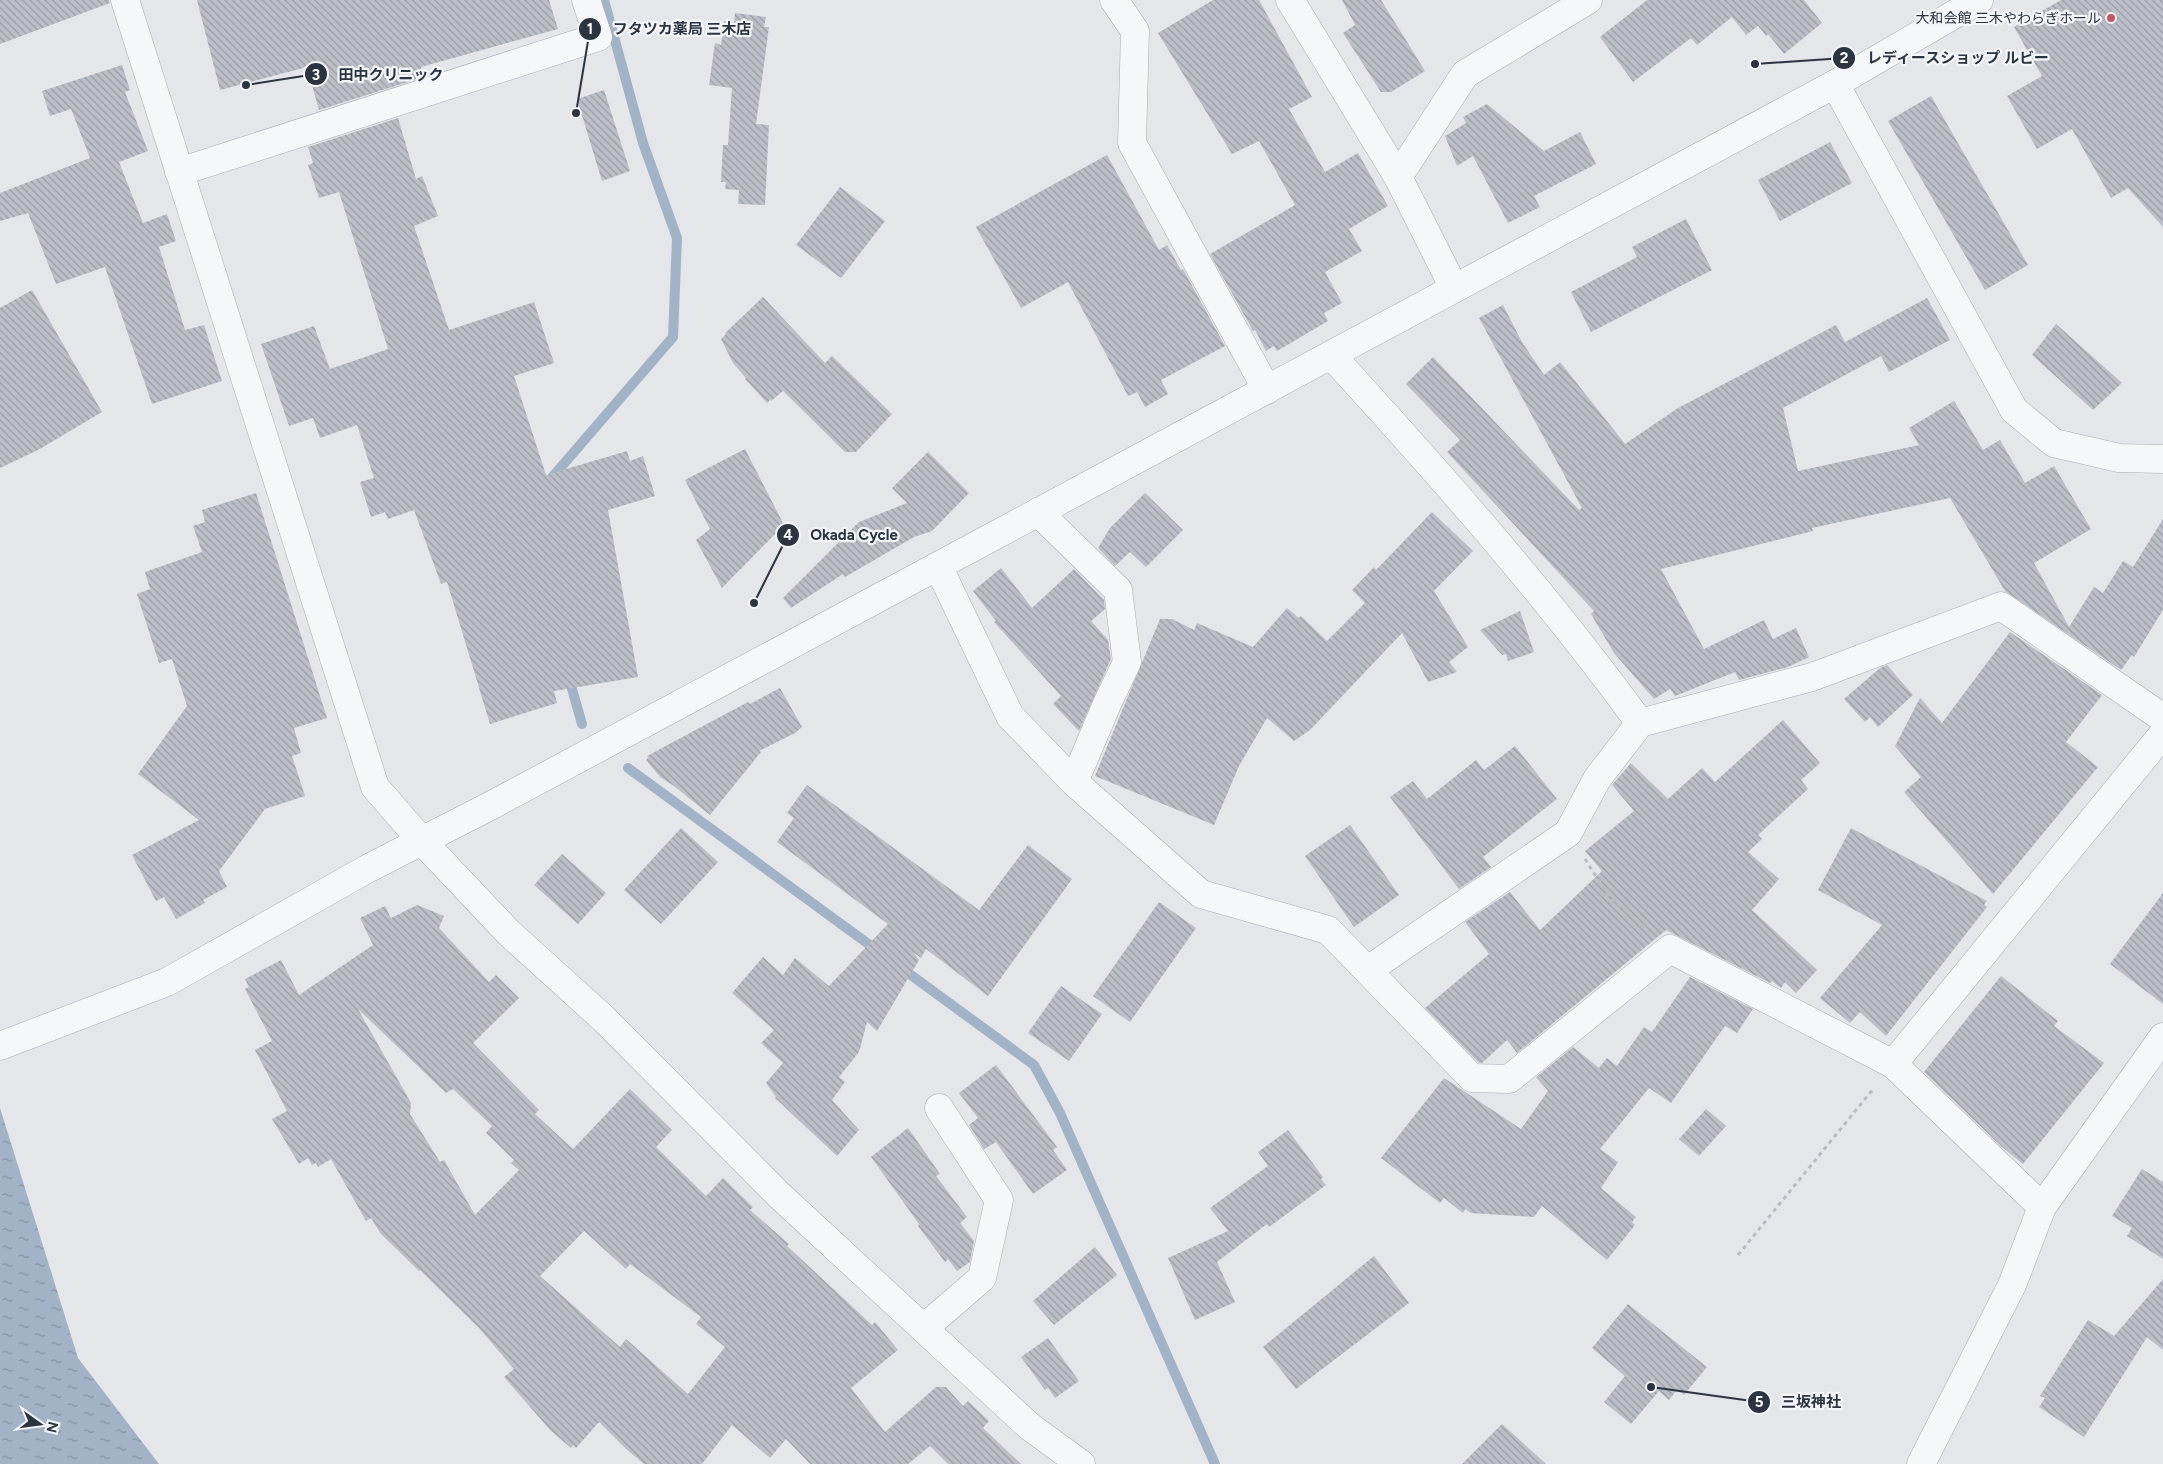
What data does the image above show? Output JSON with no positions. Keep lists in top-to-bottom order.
{
  "places": [
    "大和会館 三木やわらぎホール",
    "レディースショップ ルビー",
    "田中クリニック",
    "フタツカ薬局 三木店",
    "Okada Cycle",
    "三坂神社"
  ],
  "north": "right"
}
